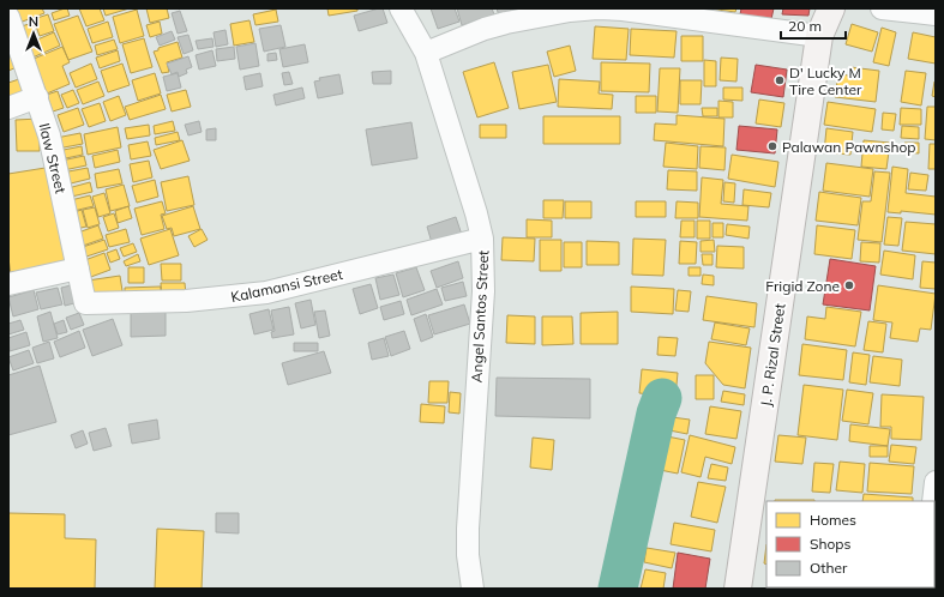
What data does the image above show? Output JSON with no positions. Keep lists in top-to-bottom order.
{
  "streets": {
    "main road": ["J. P. Rizal Street"],
    "street": ["Ilaw Street", "Kalamansi Street", "Angel Santos Street"]
  },
  "crossings": [
    ["Ilaw Street", "Kalamansi Street"],
    ["Kalamansi Street", "Angel Santos Street"]
  ],
  "places": ["D' Lucky M Tire Center", "Palawan Pawnshop", "Frigid Zone"],
  "legend": ["Homes", "Shops", "Other"],
  "scale_bar": "20 m",
  "north": "top"
}
